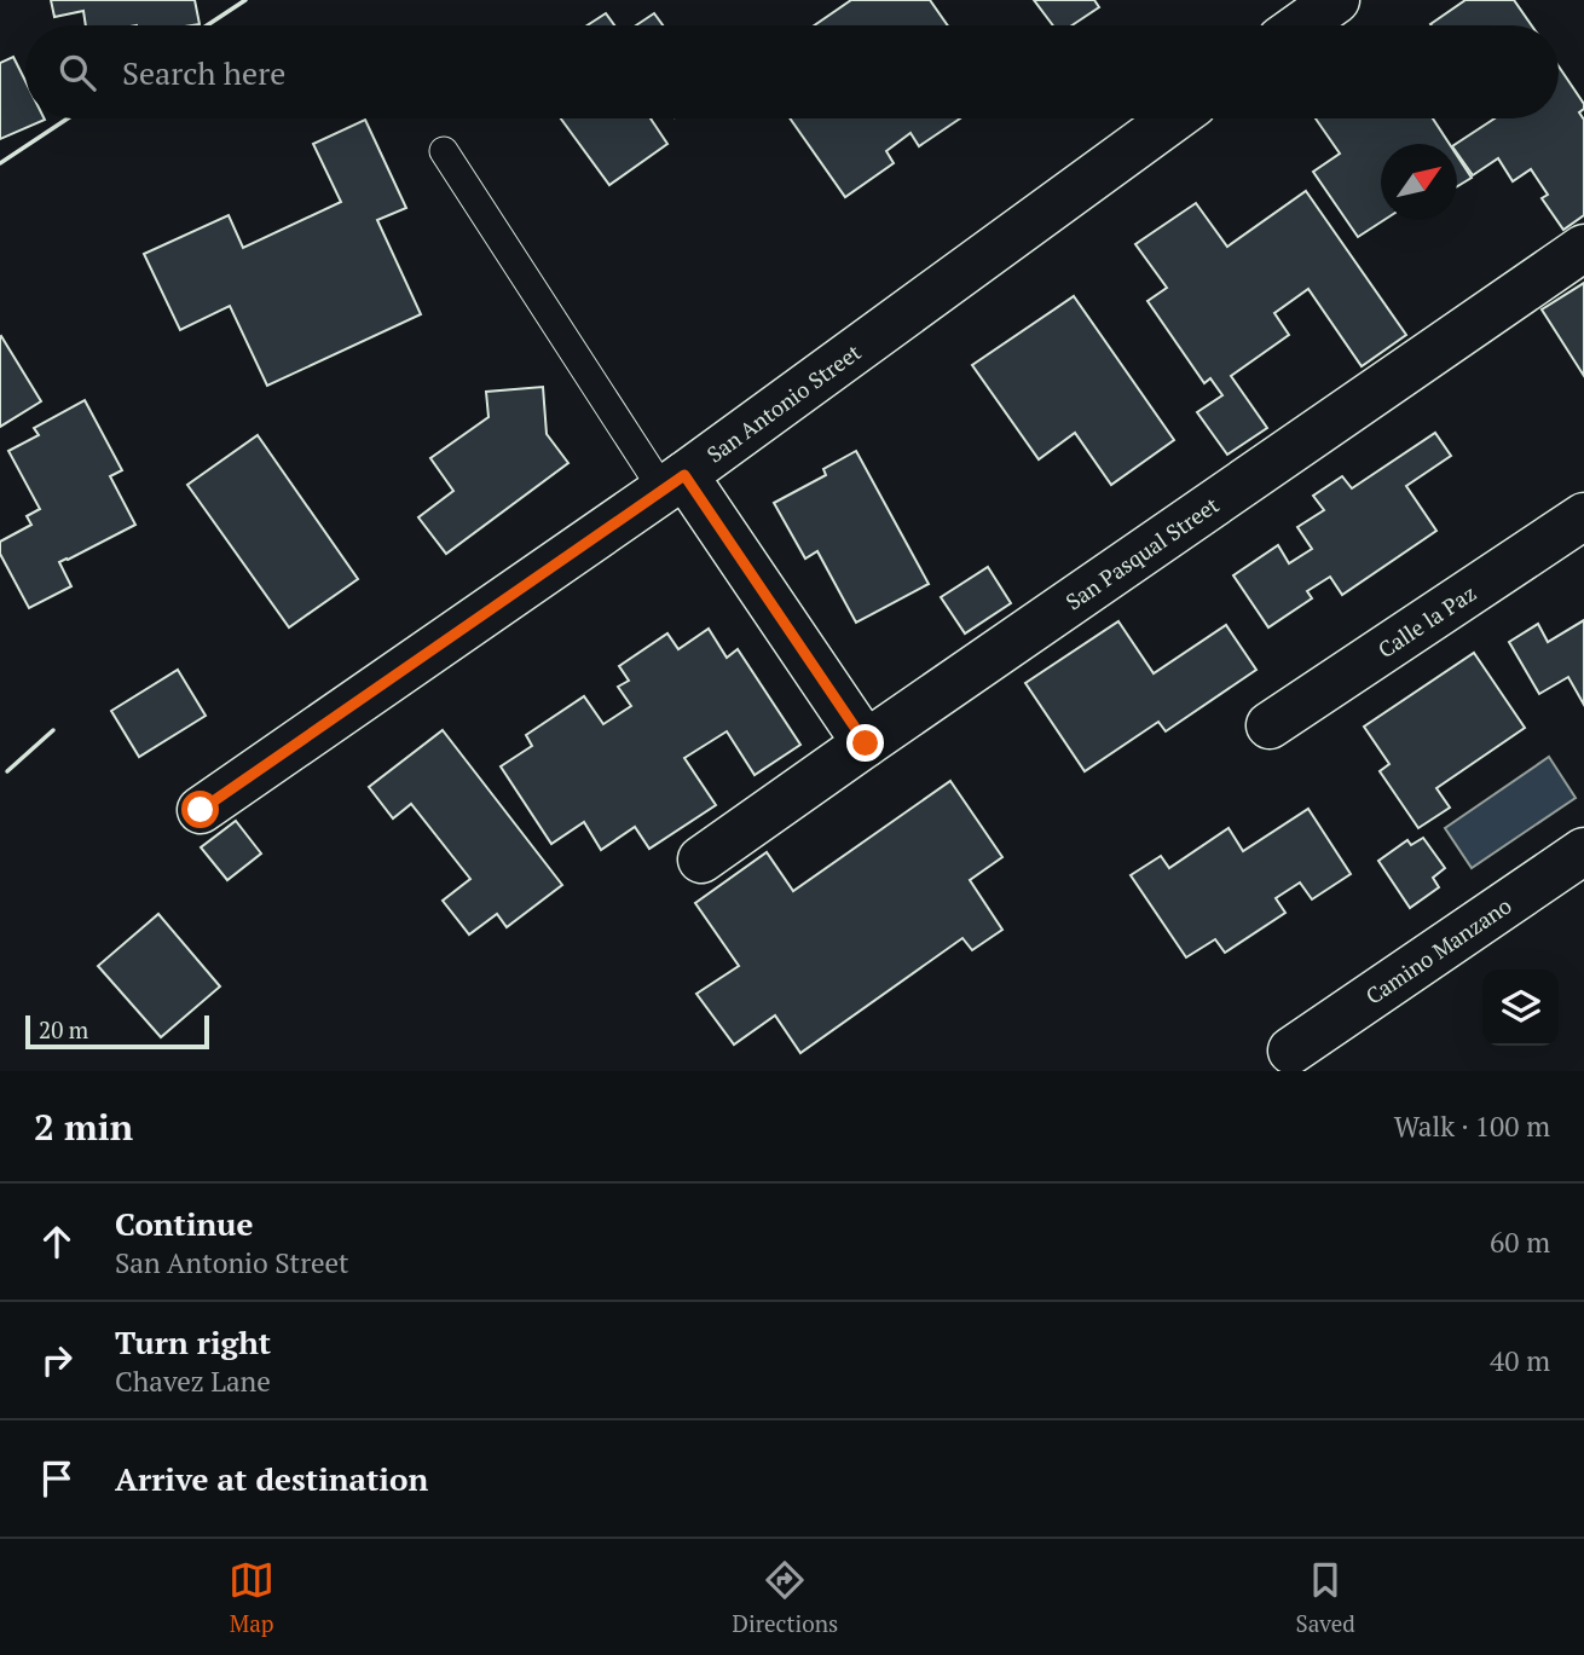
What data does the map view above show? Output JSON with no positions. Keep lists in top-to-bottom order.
{
  "streets": {
    "street": [
      "San Antonio Street",
      "San Pasqual Street",
      "Calle la Paz",
      "Camino Manzano"
    ]
  },
  "scale_bar": "20 m",
  "north": "top right",
  "page": {
    "search": "Search here",
    "scale": "20 m",
    "heading": ["2 min", "Walk · 100 m"],
    "list": [
      ["Continue", "San Antonio Street", "60 m"],
      ["Turn right", "Chavez Lane", "40 m"],
      "Arrive at destination"
    ],
    "nav": ["Map", "Directions", "Saved"]
  }
}
